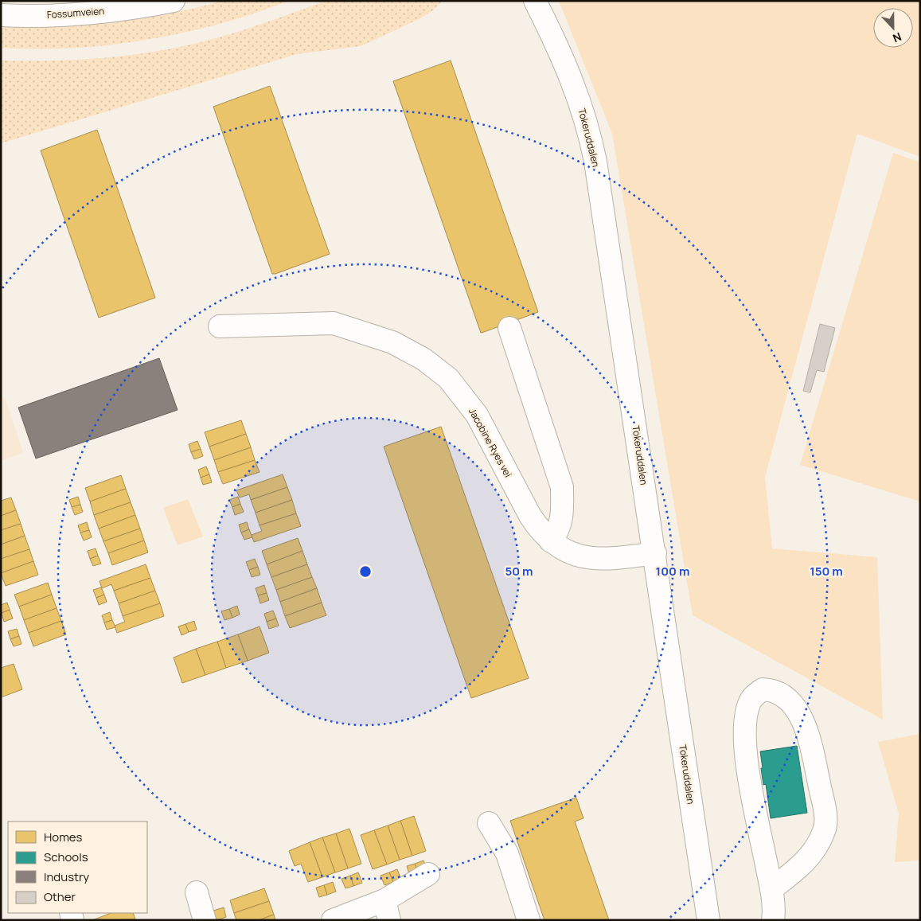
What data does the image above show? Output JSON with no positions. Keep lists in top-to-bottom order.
{
  "streets": {
    "street": ["Fossumveien", "Tokeruddalen", "Jacobine Ryes vei"]
  },
  "crossings": [
    ["Tokeruddalen", "Jacobine Ryes vei"]
  ],
  "legend": [
    "Homes",
    "Schools",
    "Industry",
    "Other"
  ],
  "north": "bottom",
  "rings": ["50 m", "100 m", "150 m"]
}
